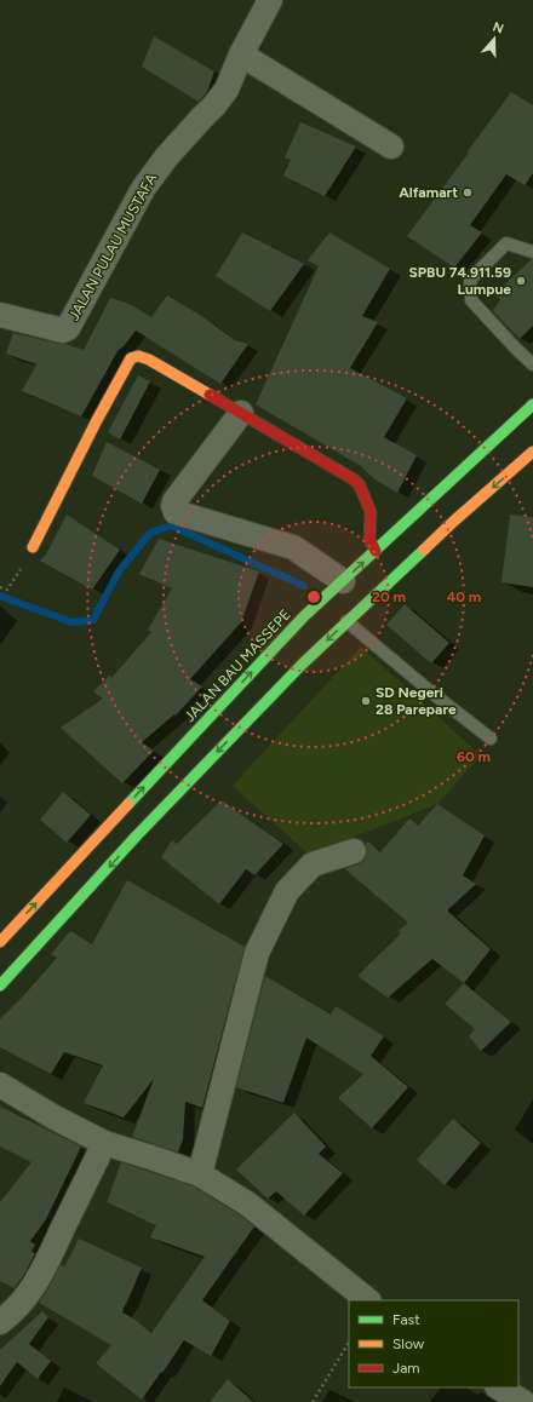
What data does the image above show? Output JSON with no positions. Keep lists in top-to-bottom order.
{
  "streets": {
    "main road": ["JALAN BAU MASSEPE"],
    "street": ["JALAN PULAU MUSTAFA"]
  },
  "places": ["Alfamart", "SPBU 74.911.59 Lumpue", "SD Negeri 28 Parepare"],
  "legend": ["Fast", "Slow", "Jam"],
  "north": "top",
  "rings": ["20 m", "40 m", "60 m"]
}
